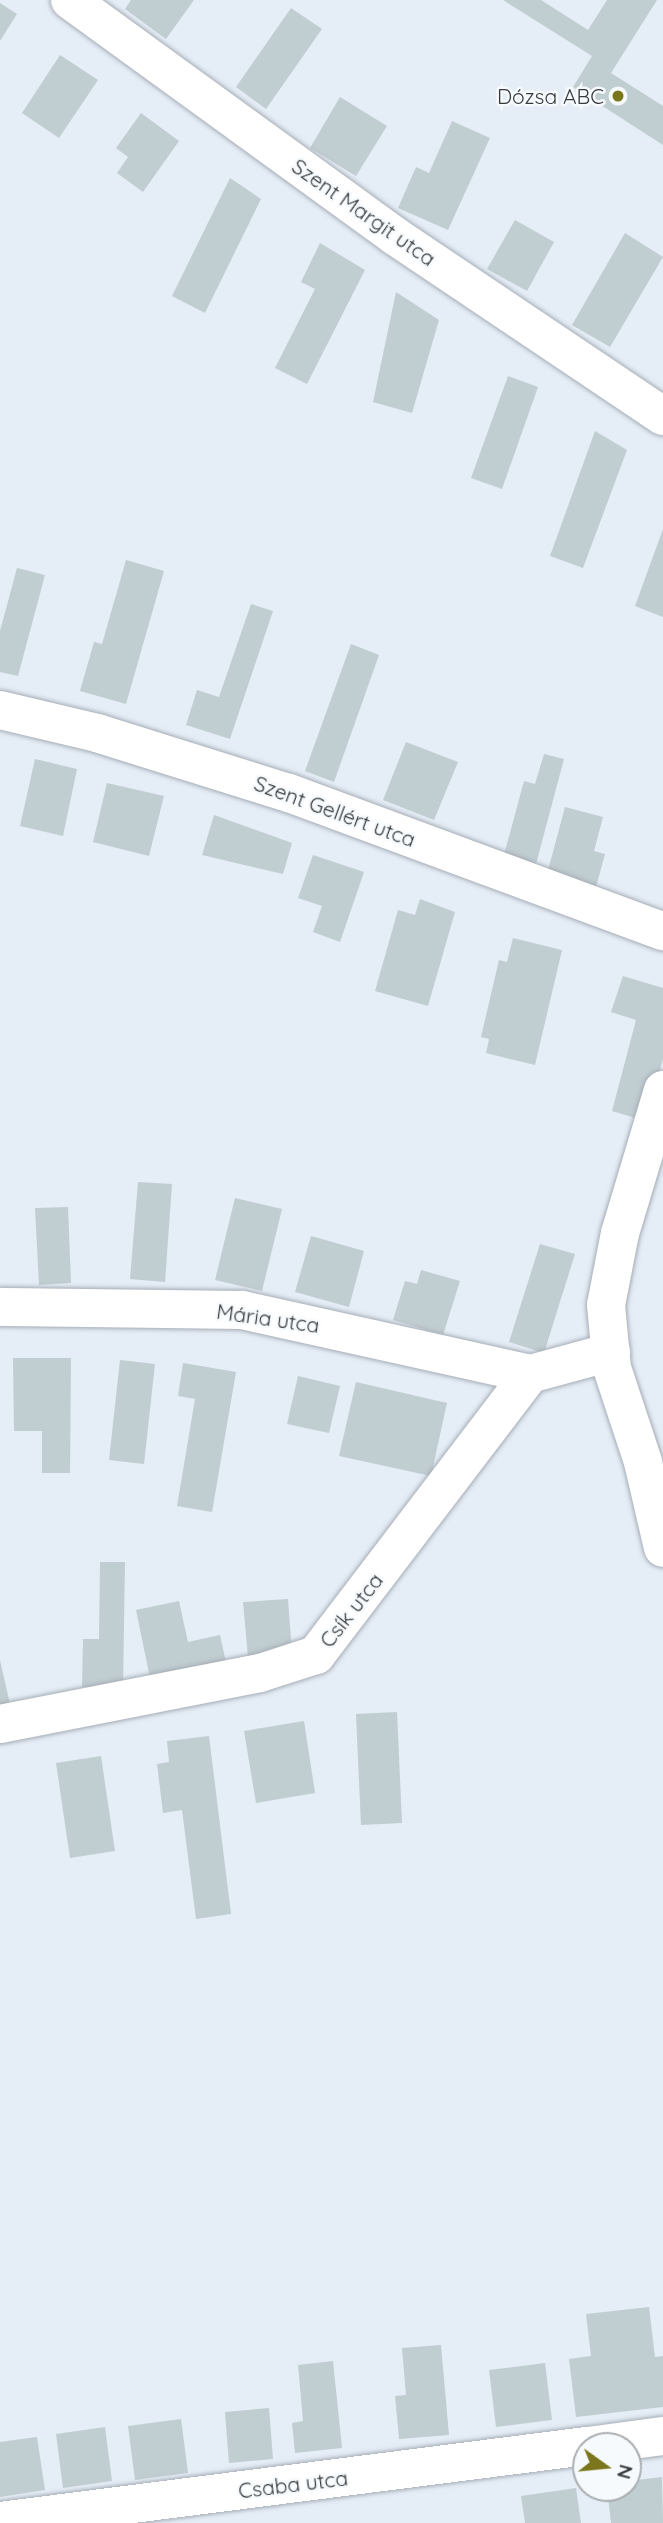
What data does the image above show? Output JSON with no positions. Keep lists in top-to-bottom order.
{
  "streets": {
    "street": [
      "Szent Margit utca",
      "Szent Gellért utca",
      "Mária utca",
      "Csík utca",
      "Csaba utca"
    ]
  },
  "crossings": [
    ["Mária utca", "Csík utca"]
  ],
  "places": ["Dózsa ABC"],
  "north": "right"
}
